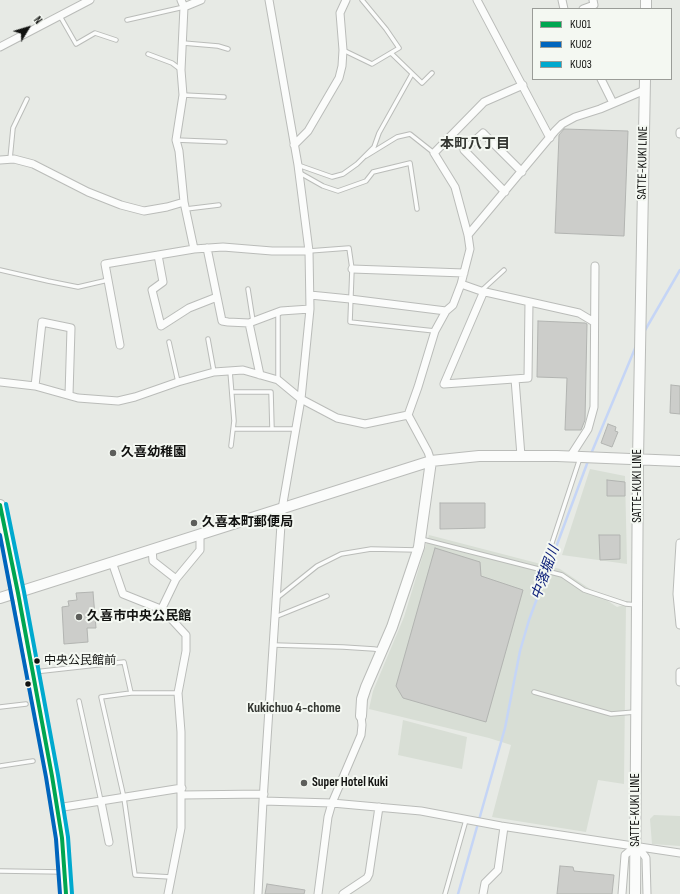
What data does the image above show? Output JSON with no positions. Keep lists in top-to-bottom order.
{
  "streets": {
    "main road": ["SATTE-KUKI LINE"]
  },
  "districts": ["本町八丁目", "Kukichuo 4-chome"],
  "water": ["中落堀川"],
  "places": [
    "久喜幼稚園",
    "久喜本町郵便局",
    "久喜市中央公民館",
    "中央公民館前",
    "Super Hotel Kuki"
  ],
  "lines": ["transit line KU03", "transit line KU01", "transit line KU02"],
  "legend": ["KU01", "KU02", "KU03"],
  "north": "top right"
}
